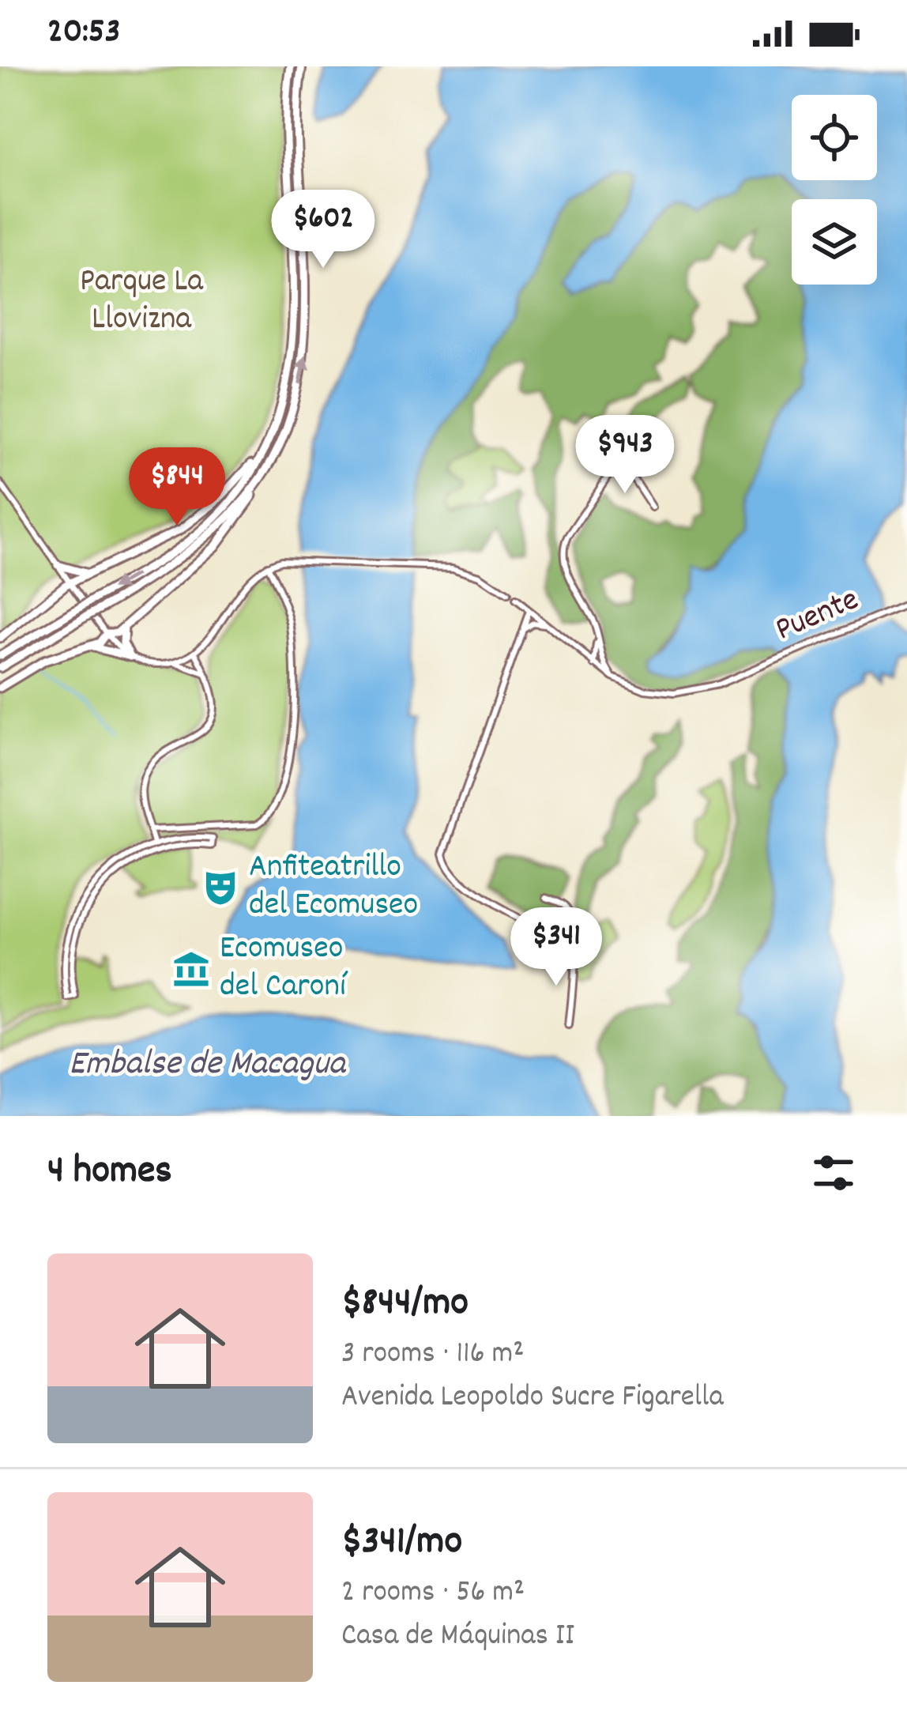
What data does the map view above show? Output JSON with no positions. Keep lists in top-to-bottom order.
{
  "streets": {
    "street": ["Puente"]
  },
  "water": ["Embalse de Macagua"],
  "parks": ["Parque La Llovizna"],
  "places": {
    "theatre": ["Anfiteatrillo del Ecomuseo"],
    "museum": ["Ecomuseo del Caroní"]
  },
  "page": {
    "status": "20:53",
    "price": [
      "$602",
      "$943",
      "$844",
      "$341"
    ],
    "heading": "4 homes",
    "list": [
      {
        "name": "$844/mo",
        "note": "3 rooms · 116 m² · Avenida Leopoldo Sucre Figarella"
      },
      {
        "name": "$341/mo",
        "note": "2 rooms · 56 m² · Casa de Máquinas II"
      }
    ]
  }
}
